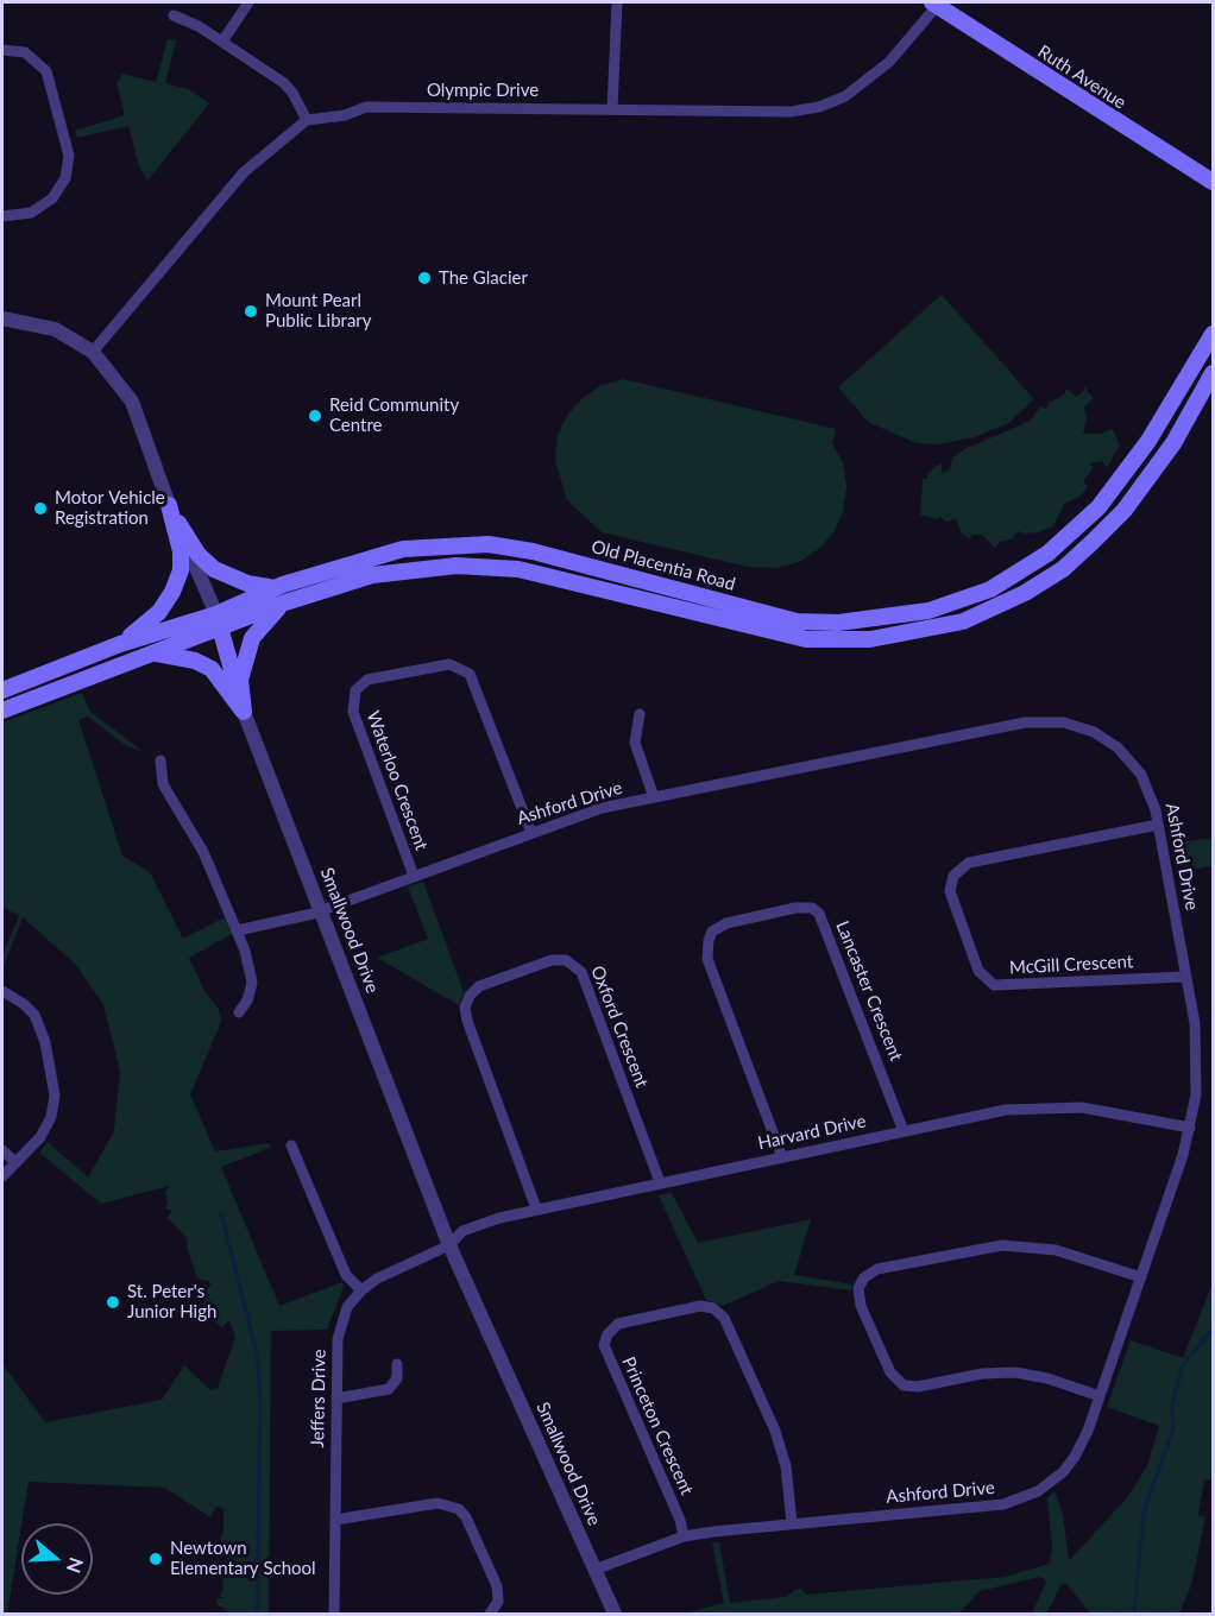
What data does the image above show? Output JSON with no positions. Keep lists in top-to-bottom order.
{
  "streets": {
    "main road": ["Ruth Avenue", "Old Placentia Road", "Smallwood Drive"],
    "street": [
      "Olympic Drive",
      "Waterloo Crescent",
      "Ashford Drive",
      "McGill Crescent",
      "Lancaster Crescent",
      "Oxford Crescent",
      "Harvard Drive",
      "Jeffers Drive",
      "Princeton Crescent"
    ]
  },
  "crossings": [
    ["Ruth Avenue", "Olympic Drive"],
    ["Old Placentia Road", "Smallwood Drive"],
    ["Waterloo Crescent", "Ashford Drive"],
    ["Ashford Drive", "Smallwood Drive"],
    ["Ashford Drive", "McGill Crescent"],
    ["Ashford Drive", "Harvard Drive"],
    ["Ashford Drive", "Princeton Crescent"],
    ["Smallwood Drive", "Harvard Drive"],
    ["Smallwood Drive", "Jeffers Drive"],
    ["Lancaster Crescent", "Harvard Drive"],
    ["Oxford Crescent", "Harvard Drive"],
    ["Harvard Drive", "Jeffers Drive"]
  ],
  "places": [
    "The Glacier",
    "Mount Pearl Public Library",
    "Reid Community Centre",
    "Motor Vehicle Registration",
    "St. Peter's Junior High",
    "Newtown Elementary School"
  ],
  "north": "right"
}
